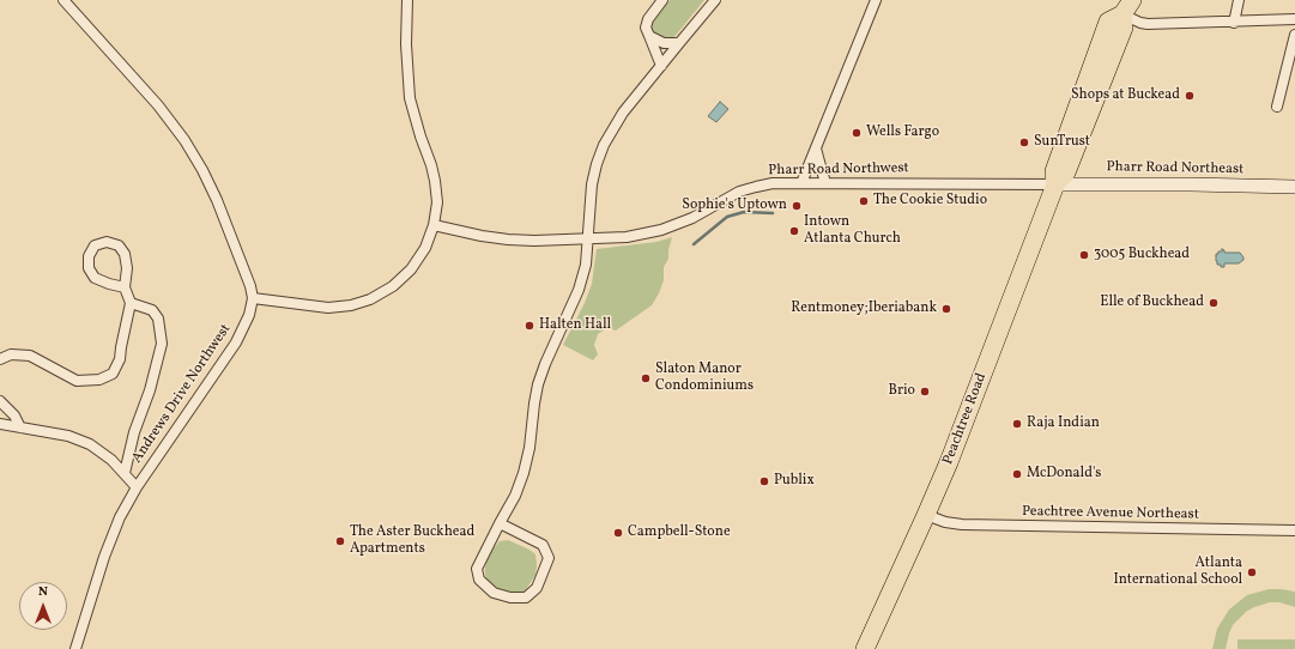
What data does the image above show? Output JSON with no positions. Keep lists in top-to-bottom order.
{
  "streets": {
    "highway": ["Peachtree Road"],
    "street": [
      "Pharr Road Northeast",
      "Pharr Road Northwest",
      "Andrews Drive Northwest",
      "Peachtree Avenue Northeast"
    ]
  },
  "crossings": [
    ["Pharr Road Northeast", "Pharr Road Northwest"],
    ["Pharr Road Northeast", "Peachtree Road"],
    ["Pharr Road Northwest", "Peachtree Road"],
    ["Peachtree Road", "Peachtree Avenue Northeast"]
  ],
  "places": [
    "Shops at Buckead",
    "Wells Fargo",
    "SunTrust",
    "The Cookie Studio",
    "Sophie's Uptown",
    "Intown Atlanta Church",
    "3005 Buckhead",
    "Elle of Buckhead",
    "Rentmoney;Iberiabank",
    "Halten Hall",
    "Slaton Manor Condominiums",
    "Brio",
    "Raja Indian",
    "McDonald's",
    "Publix",
    "Campbell-Stone",
    "The Aster Buckhead Apartments",
    "Atlanta International School"
  ],
  "north": "top"
}
